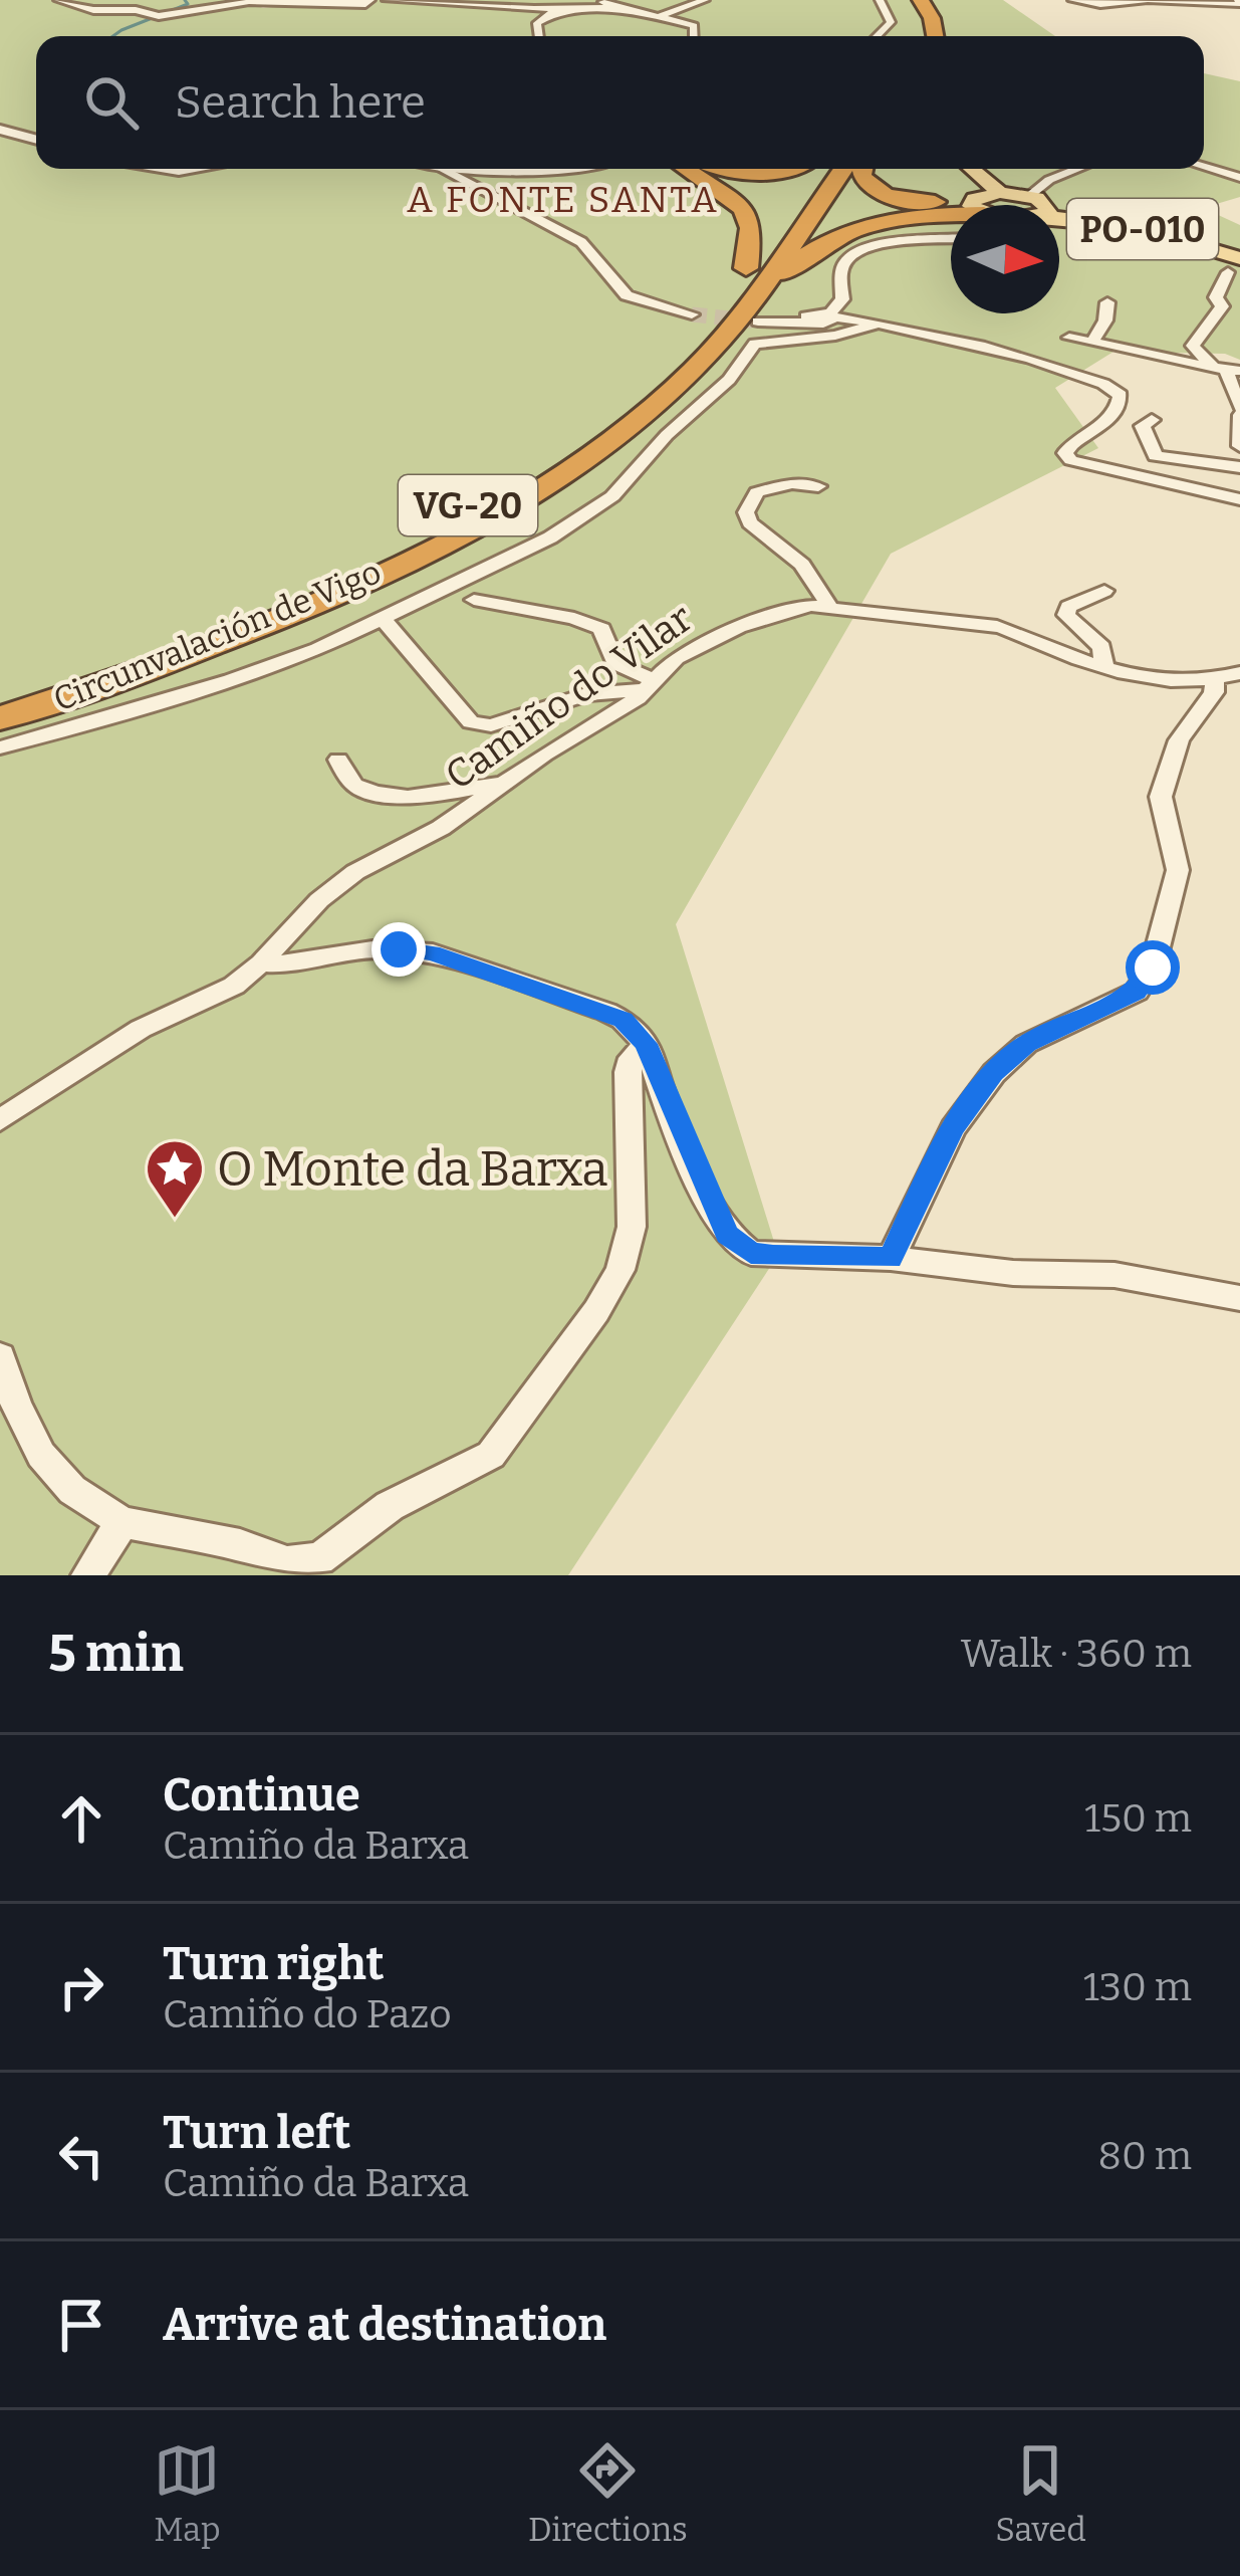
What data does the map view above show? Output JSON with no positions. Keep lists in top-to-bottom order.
{
  "streets": {
    "highway": ["VG-20", "Circunvalación de Vigo"],
    "main road": ["PO-010"],
    "street": ["Camiño do Vilar"]
  },
  "districts": ["A FONTE SANTA"],
  "places": {
    "place": ["O Monte da Barxa"]
  },
  "north": "right",
  "page": {
    "search": "Search here",
    "heading": ["5 min", "Walk · 360 m"],
    "list": [
      ["Continue", "Camiño da Barxa", "150 m"],
      ["Turn right", "Camiño do Pazo", "130 m"],
      ["Turn left", "Camiño da Barxa", "80 m"],
      "Arrive at destination"
    ],
    "nav": ["Map", "Directions", "Saved"]
  }
}
